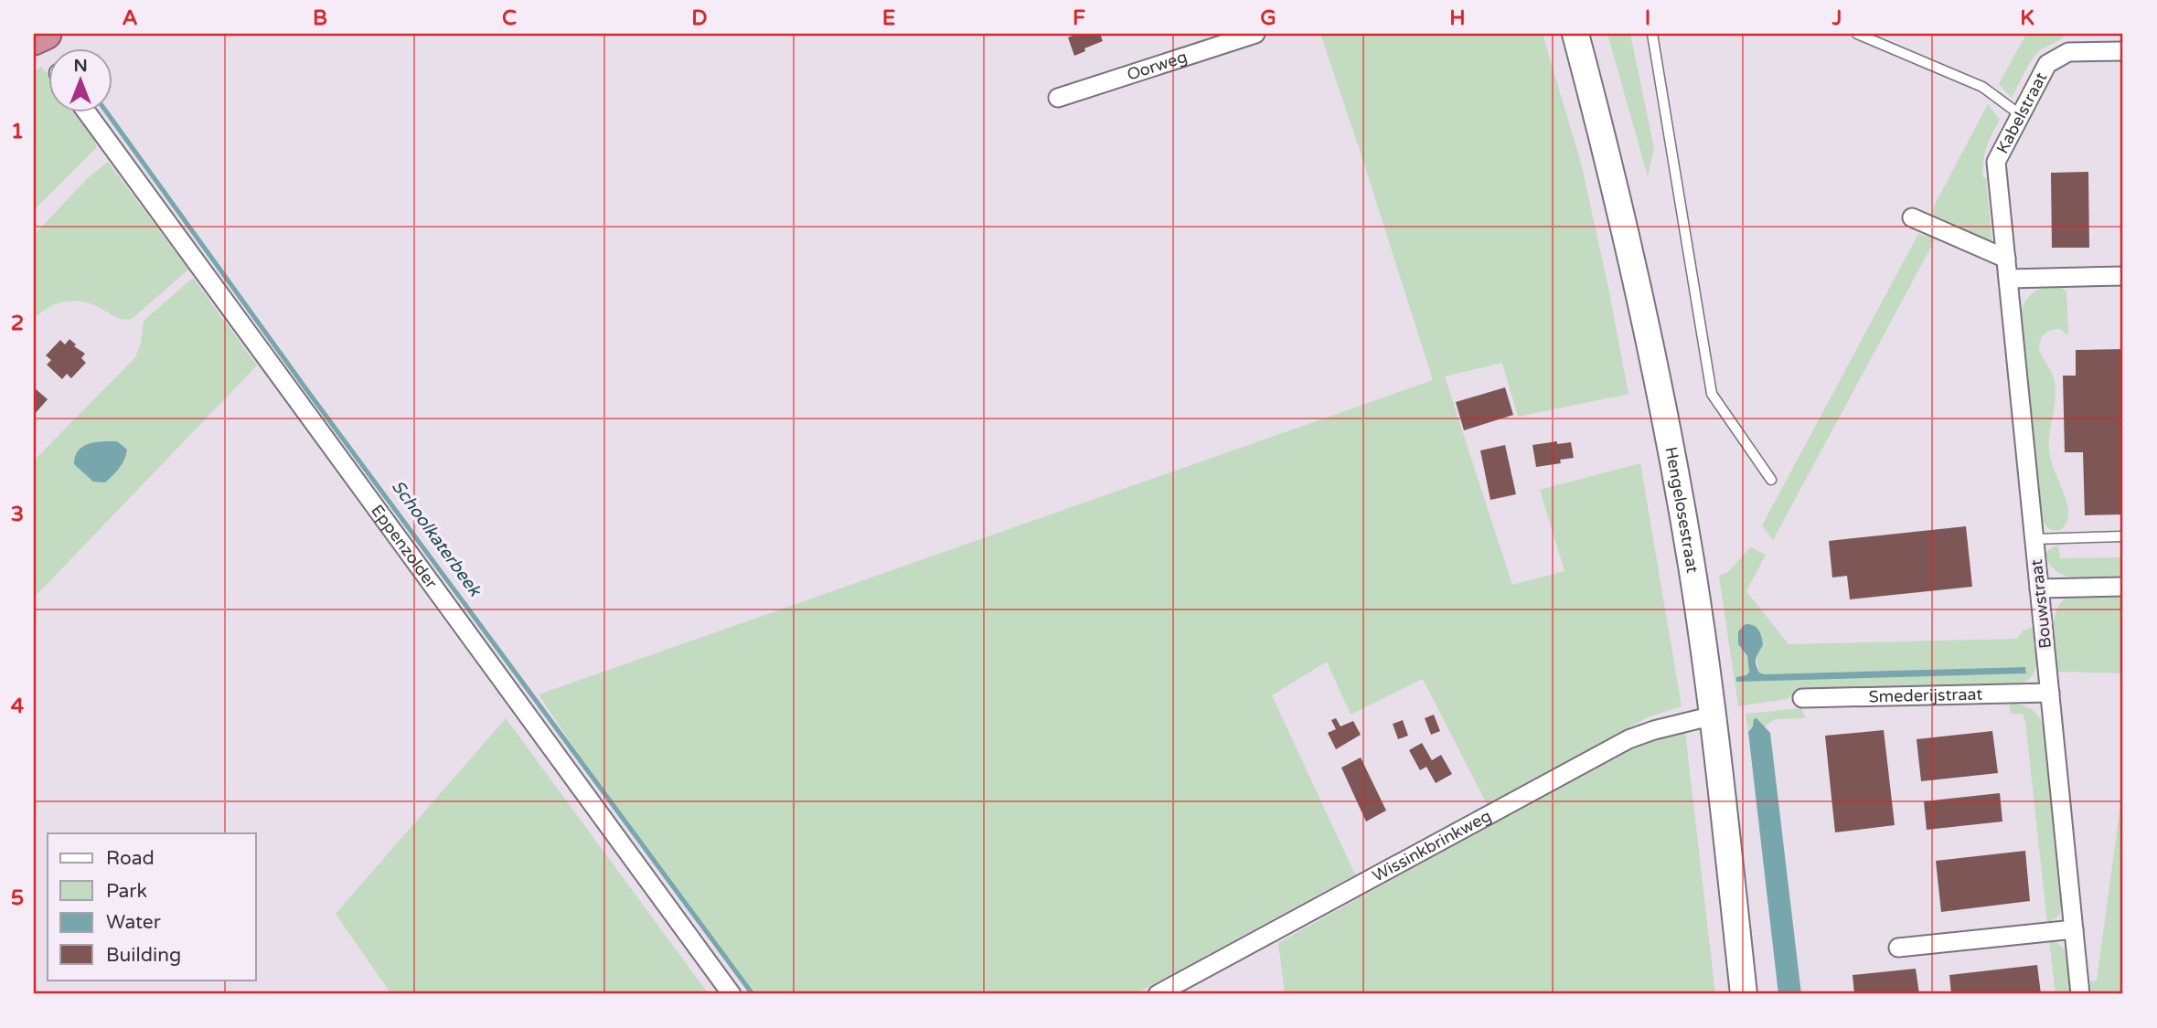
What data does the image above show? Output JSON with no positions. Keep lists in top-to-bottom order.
{
  "streets": {
    "main road": ["Hengelosestraat"],
    "street": [
      "Oorweg",
      "Kabelstraat",
      "Eppenzolder",
      "Bouwstraat",
      "Smederijstraat",
      "Wissinkbrinkweg"
    ]
  },
  "crossings": [
    ["Kabelstraat", "Bouwstraat"],
    ["Hengelosestraat", "Wissinkbrinkweg"],
    ["Bouwstraat", "Smederijstraat"]
  ],
  "water": ["Schoolkaterbeek"],
  "legend": [
    "Road",
    "Park",
    "Water",
    "Building"
  ],
  "north": "top",
  "grid": {
    "columns": [
      "A",
      "B",
      "C",
      "D",
      "E",
      "F",
      "G",
      "H",
      "I",
      "J",
      "K"
    ],
    "rows": [
      "1",
      "2",
      "3",
      "4",
      "5"
    ]
  }
}
